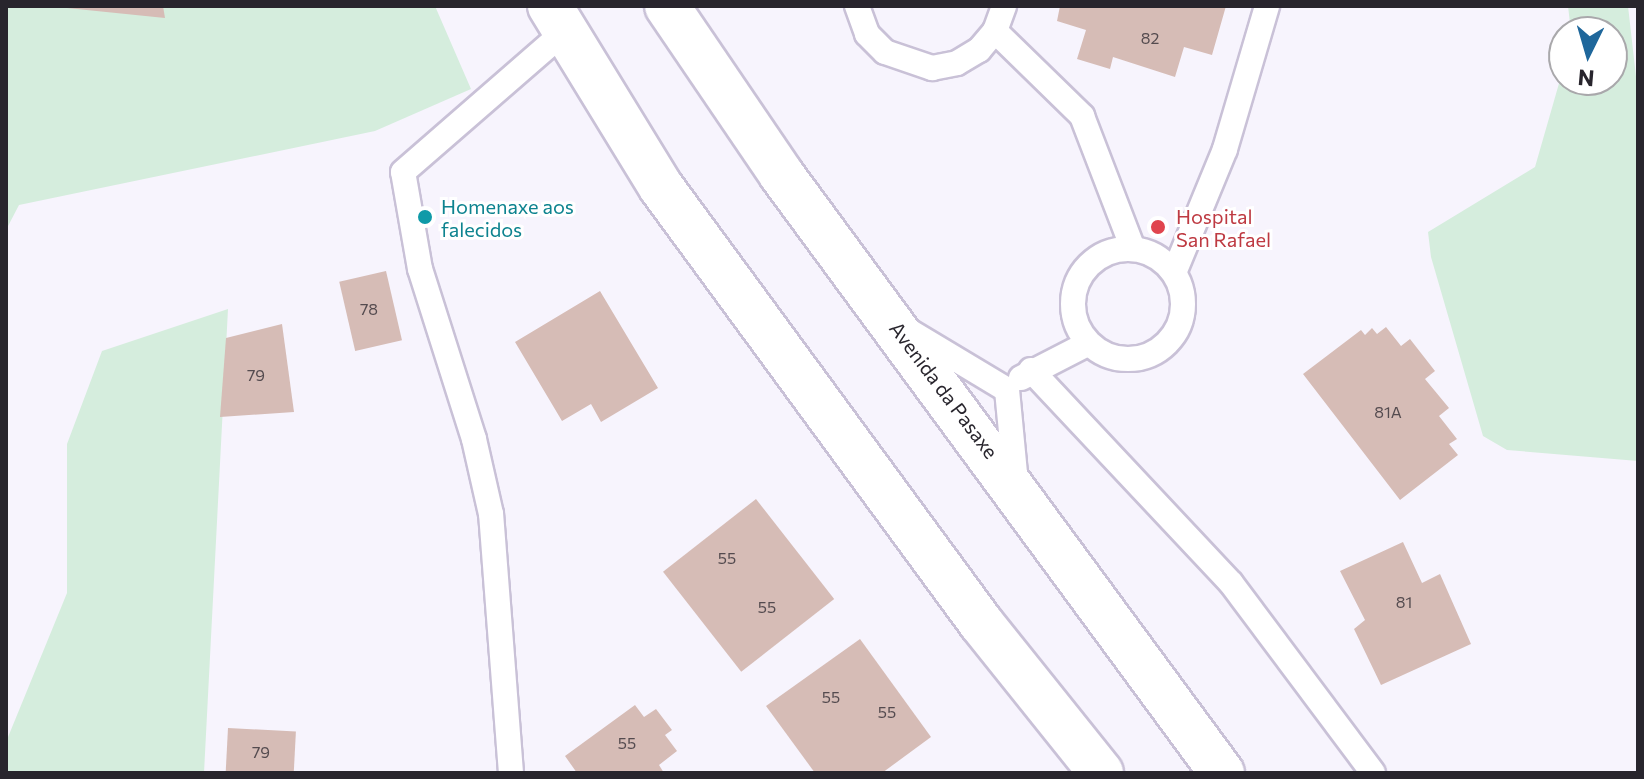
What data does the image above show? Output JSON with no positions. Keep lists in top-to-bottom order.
{
  "streets": {
    "main road": ["Avenida da Pasaxe"]
  },
  "places": ["Homenaxe aos falecidos", "Hospital San Rafael"],
  "house_numbers": [
    "82",
    "78",
    "79",
    "81A",
    "55",
    "81",
    "55",
    "55",
    "55",
    "55",
    "79"
  ],
  "north": "bottom"
}
